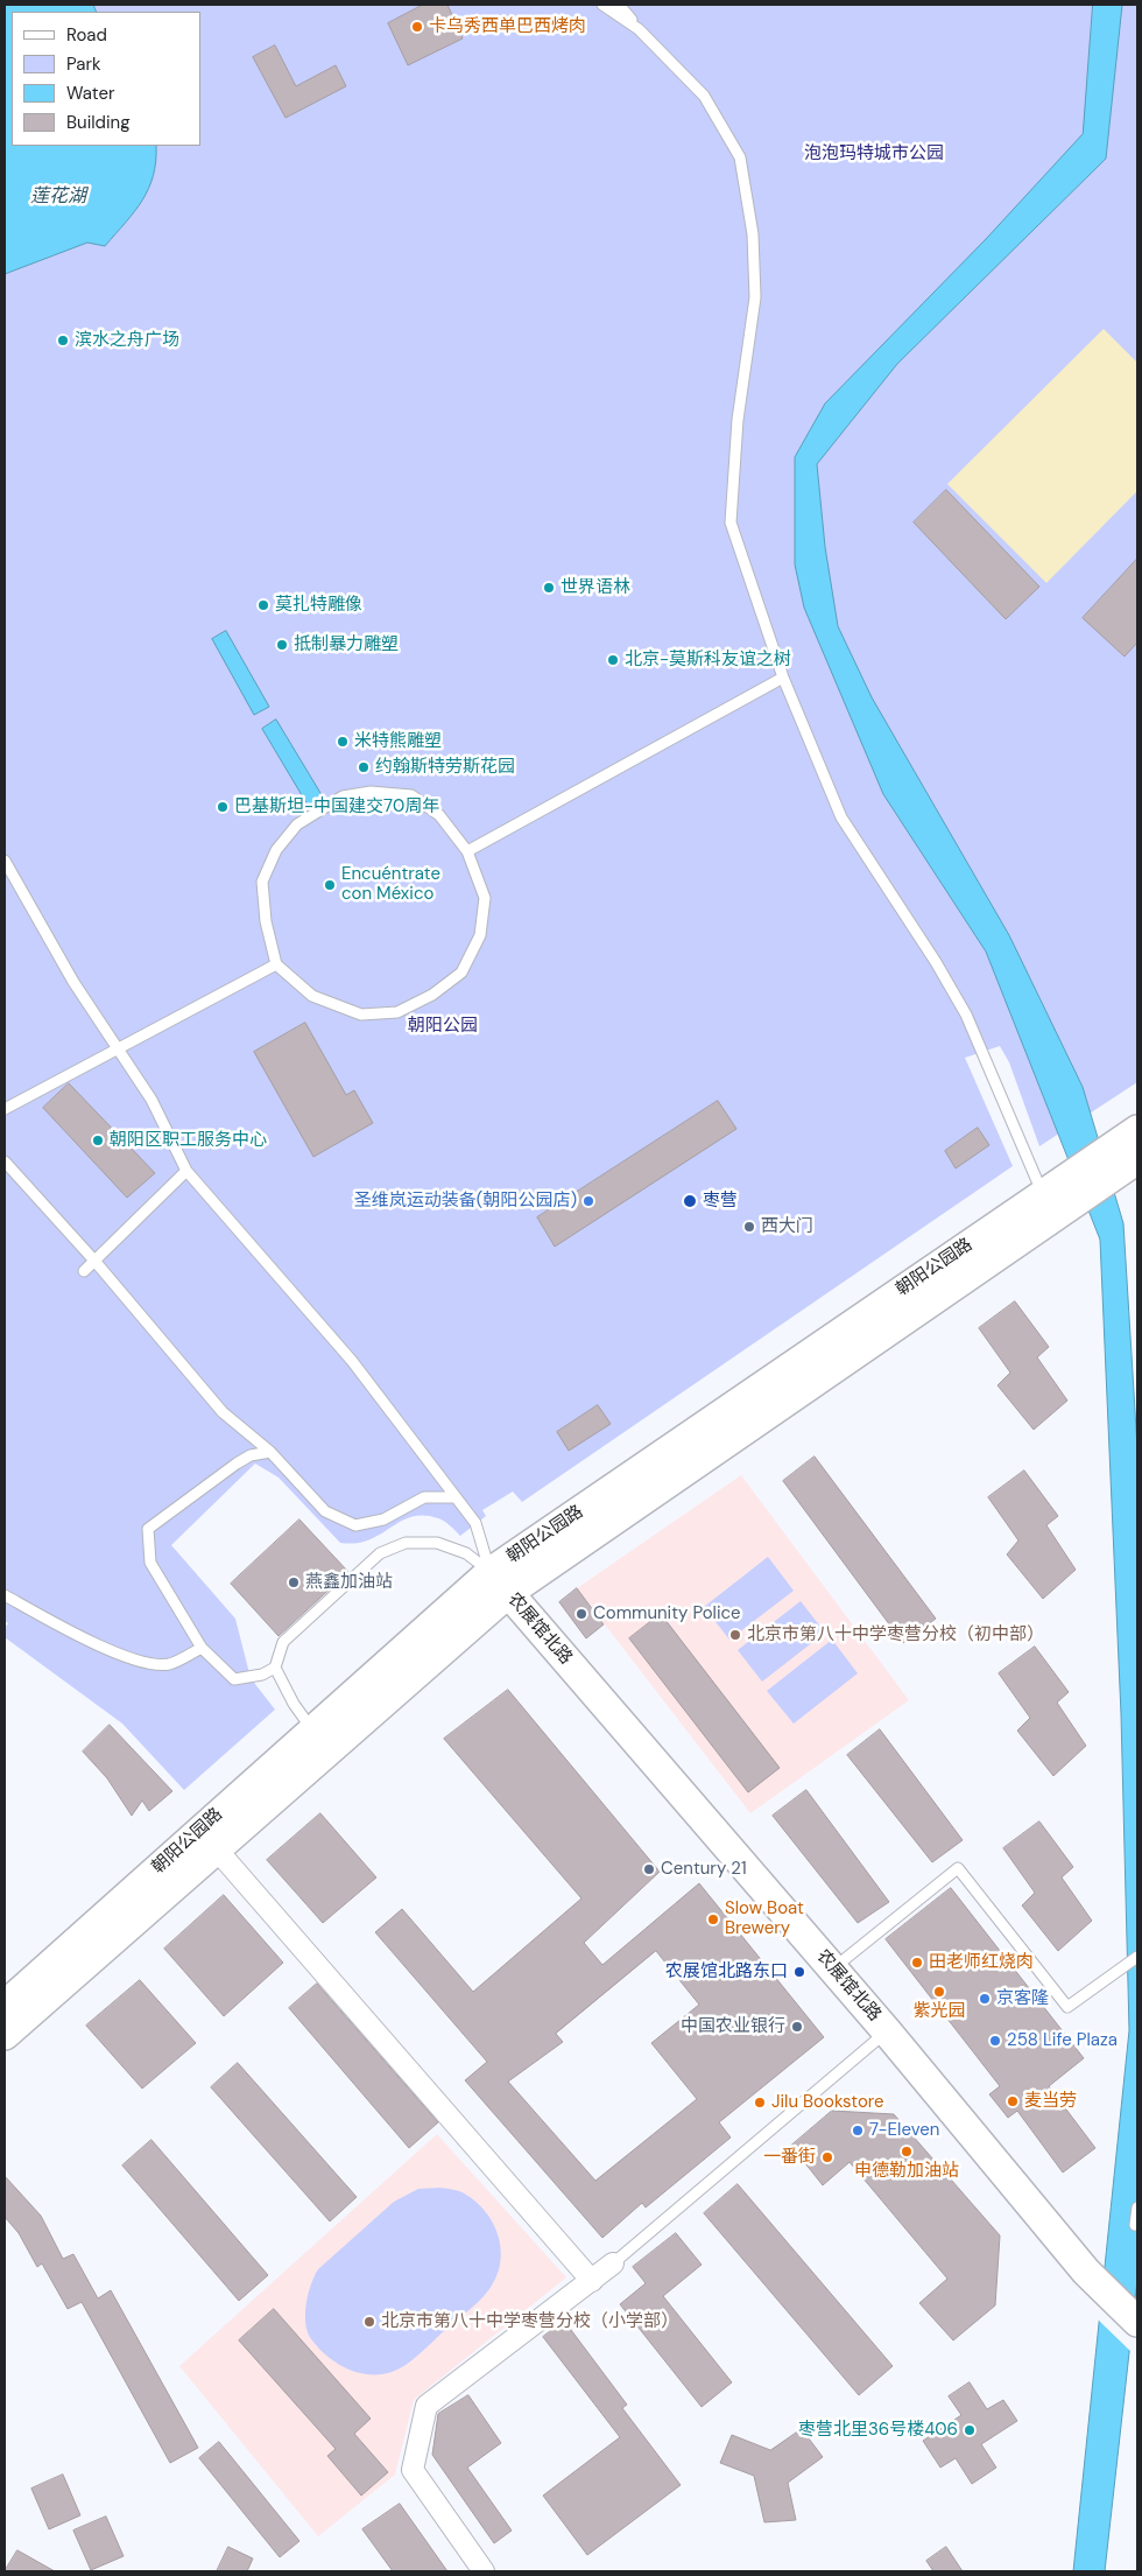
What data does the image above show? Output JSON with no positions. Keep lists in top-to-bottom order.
{
  "streets": {
    "main road": ["朝阳公园路", "农展馆北路"]
  },
  "crossings": [
    ["朝阳公园路", "农展馆北路"]
  ],
  "water": ["莲花湖"],
  "parks": ["泡泡玛特城市公园", "朝阳公园"],
  "places": [
    "卡乌秀西单巴西烤肉",
    "滨水之舟广场",
    "世界语林",
    "莫扎特雕像",
    "抵制暴力雕塑",
    "北京-莫斯科友谊之树",
    "米特熊雕塑",
    "约翰斯特劳斯花园",
    "巴基斯坦-中国建交70周年",
    "Encuéntrate con México",
    "朝阳区职工服务中心",
    "圣维岚运动装备(朝阳公园店)",
    "枣营",
    "西大门",
    "燕鑫加油站",
    "Community Police",
    "北京市第八十中学枣营分校（初中部）",
    "Century 21",
    "Slow Boat Brewery",
    "田老师红烧肉",
    "农展馆北路东口",
    "紫光园",
    "京客隆",
    "中国农业银行",
    "258 Life Plaza",
    "麦当劳",
    "Jilu Bookstore",
    "7-Eleven",
    "申德勒加油站",
    "一番街",
    "北京市第八十中学枣营分校（小学部）",
    "枣营北里36号楼406"
  ],
  "legend": [
    "Road",
    "Park",
    "Water",
    "Building"
  ]
}
